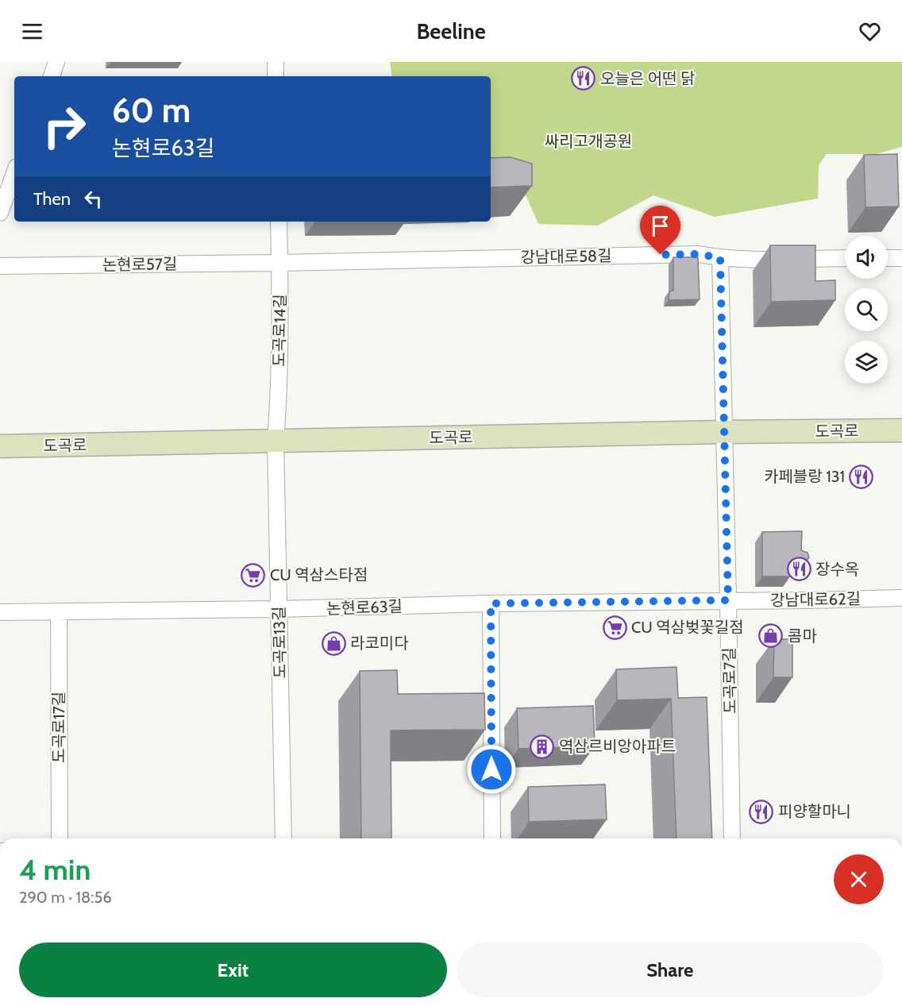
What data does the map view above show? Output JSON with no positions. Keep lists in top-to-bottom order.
{
  "streets": {
    "main road": ["도곡로"],
    "street": [
      "강남대로58길",
      "논현로57길",
      "도곡로14길",
      "강남대로62길",
      "논현로63길",
      "도곡로13길",
      "도곡로7길",
      "도곡로17길"
    ]
  },
  "crossings": [
    ["강남대로58길", "논현로57길"],
    ["강남대로58길", "도곡로14길"],
    ["강남대로58길", "도곡로7길"],
    ["논현로57길", "도곡로14길"],
    ["도곡로14길", "도곡로"],
    ["도곡로14길", "도곡로13길"],
    ["도곡로", "도곡로13길"],
    ["도곡로", "도곡로7길"],
    ["강남대로62길", "논현로63길"],
    ["강남대로62길", "도곡로7길"],
    ["논현로63길", "도곡로13길"],
    ["논현로63길", "도곡로7길"],
    ["논현로63길", "도곡로17길"]
  ],
  "parks": ["싸리고개공원"],
  "places": {
    "restaurant": [
      "오늘은 어떤 닭",
      "카페블랑 131",
      "장수옥",
      "피양할마니"
    ],
    "supermarket": ["CU 역삼스타점", "CU 역삼벚꽃길점"],
    "shop": ["콤마", "라코미다"],
    "building": ["역삼르비앙아파트"]
  },
  "page": {
    "header": "Beeline",
    "turn": ["60 m", "논현로63길"],
    "then": "Then",
    "heading": ["4 min", "290 m · 18:56"],
    "buttons": ["Exit", "Share"]
  }
}
